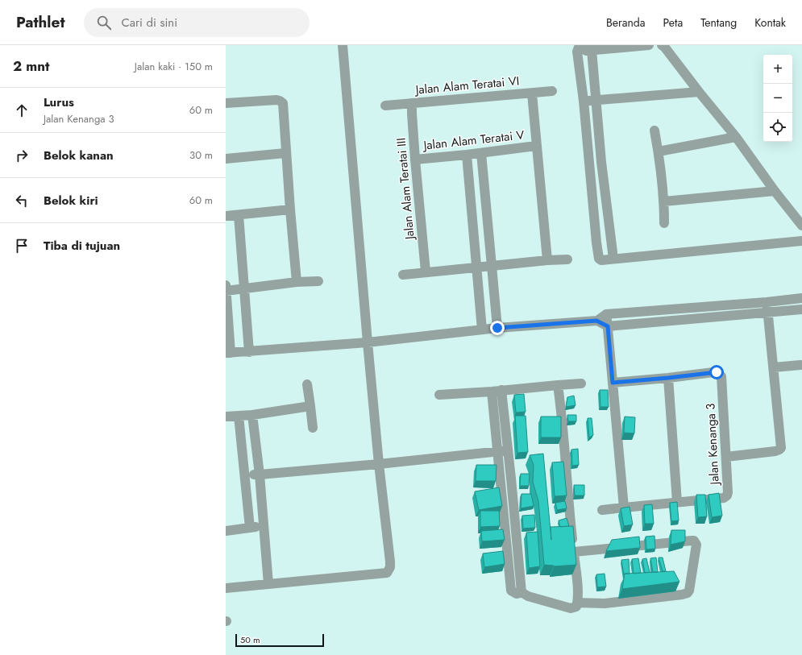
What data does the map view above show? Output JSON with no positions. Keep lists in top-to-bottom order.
{
  "streets": {
    "street": [
      "Jalan Alam Teratai VI",
      "Jalan Alam Teratai V",
      "Jalan Alam Teratai III",
      "Jalan Kenanga 3"
    ]
  },
  "crossings": [
    ["Jalan Alam Teratai VI", "Jalan Alam Teratai III"],
    ["Jalan Alam Teratai V", "Jalan Alam Teratai III"]
  ],
  "scale_bar": "50 m",
  "page": {
    "header": "Pathlet",
    "search": "Cari di sini",
    "nav": [
      "Beranda",
      "Peta",
      "Tentang",
      "Kontak"
    ],
    "heading": ["2 mnt", "Jalan kaki · 150 m"],
    "map_buttons": ["+", "−"],
    "list": [
      ["Lurus", "Jalan Kenanga 3", "60 m"],
      ["Belok kanan", "30 m"],
      ["Belok kiri", "60 m"],
      "Tiba di tujuan"
    ],
    "scale": "50 m"
  }
}
